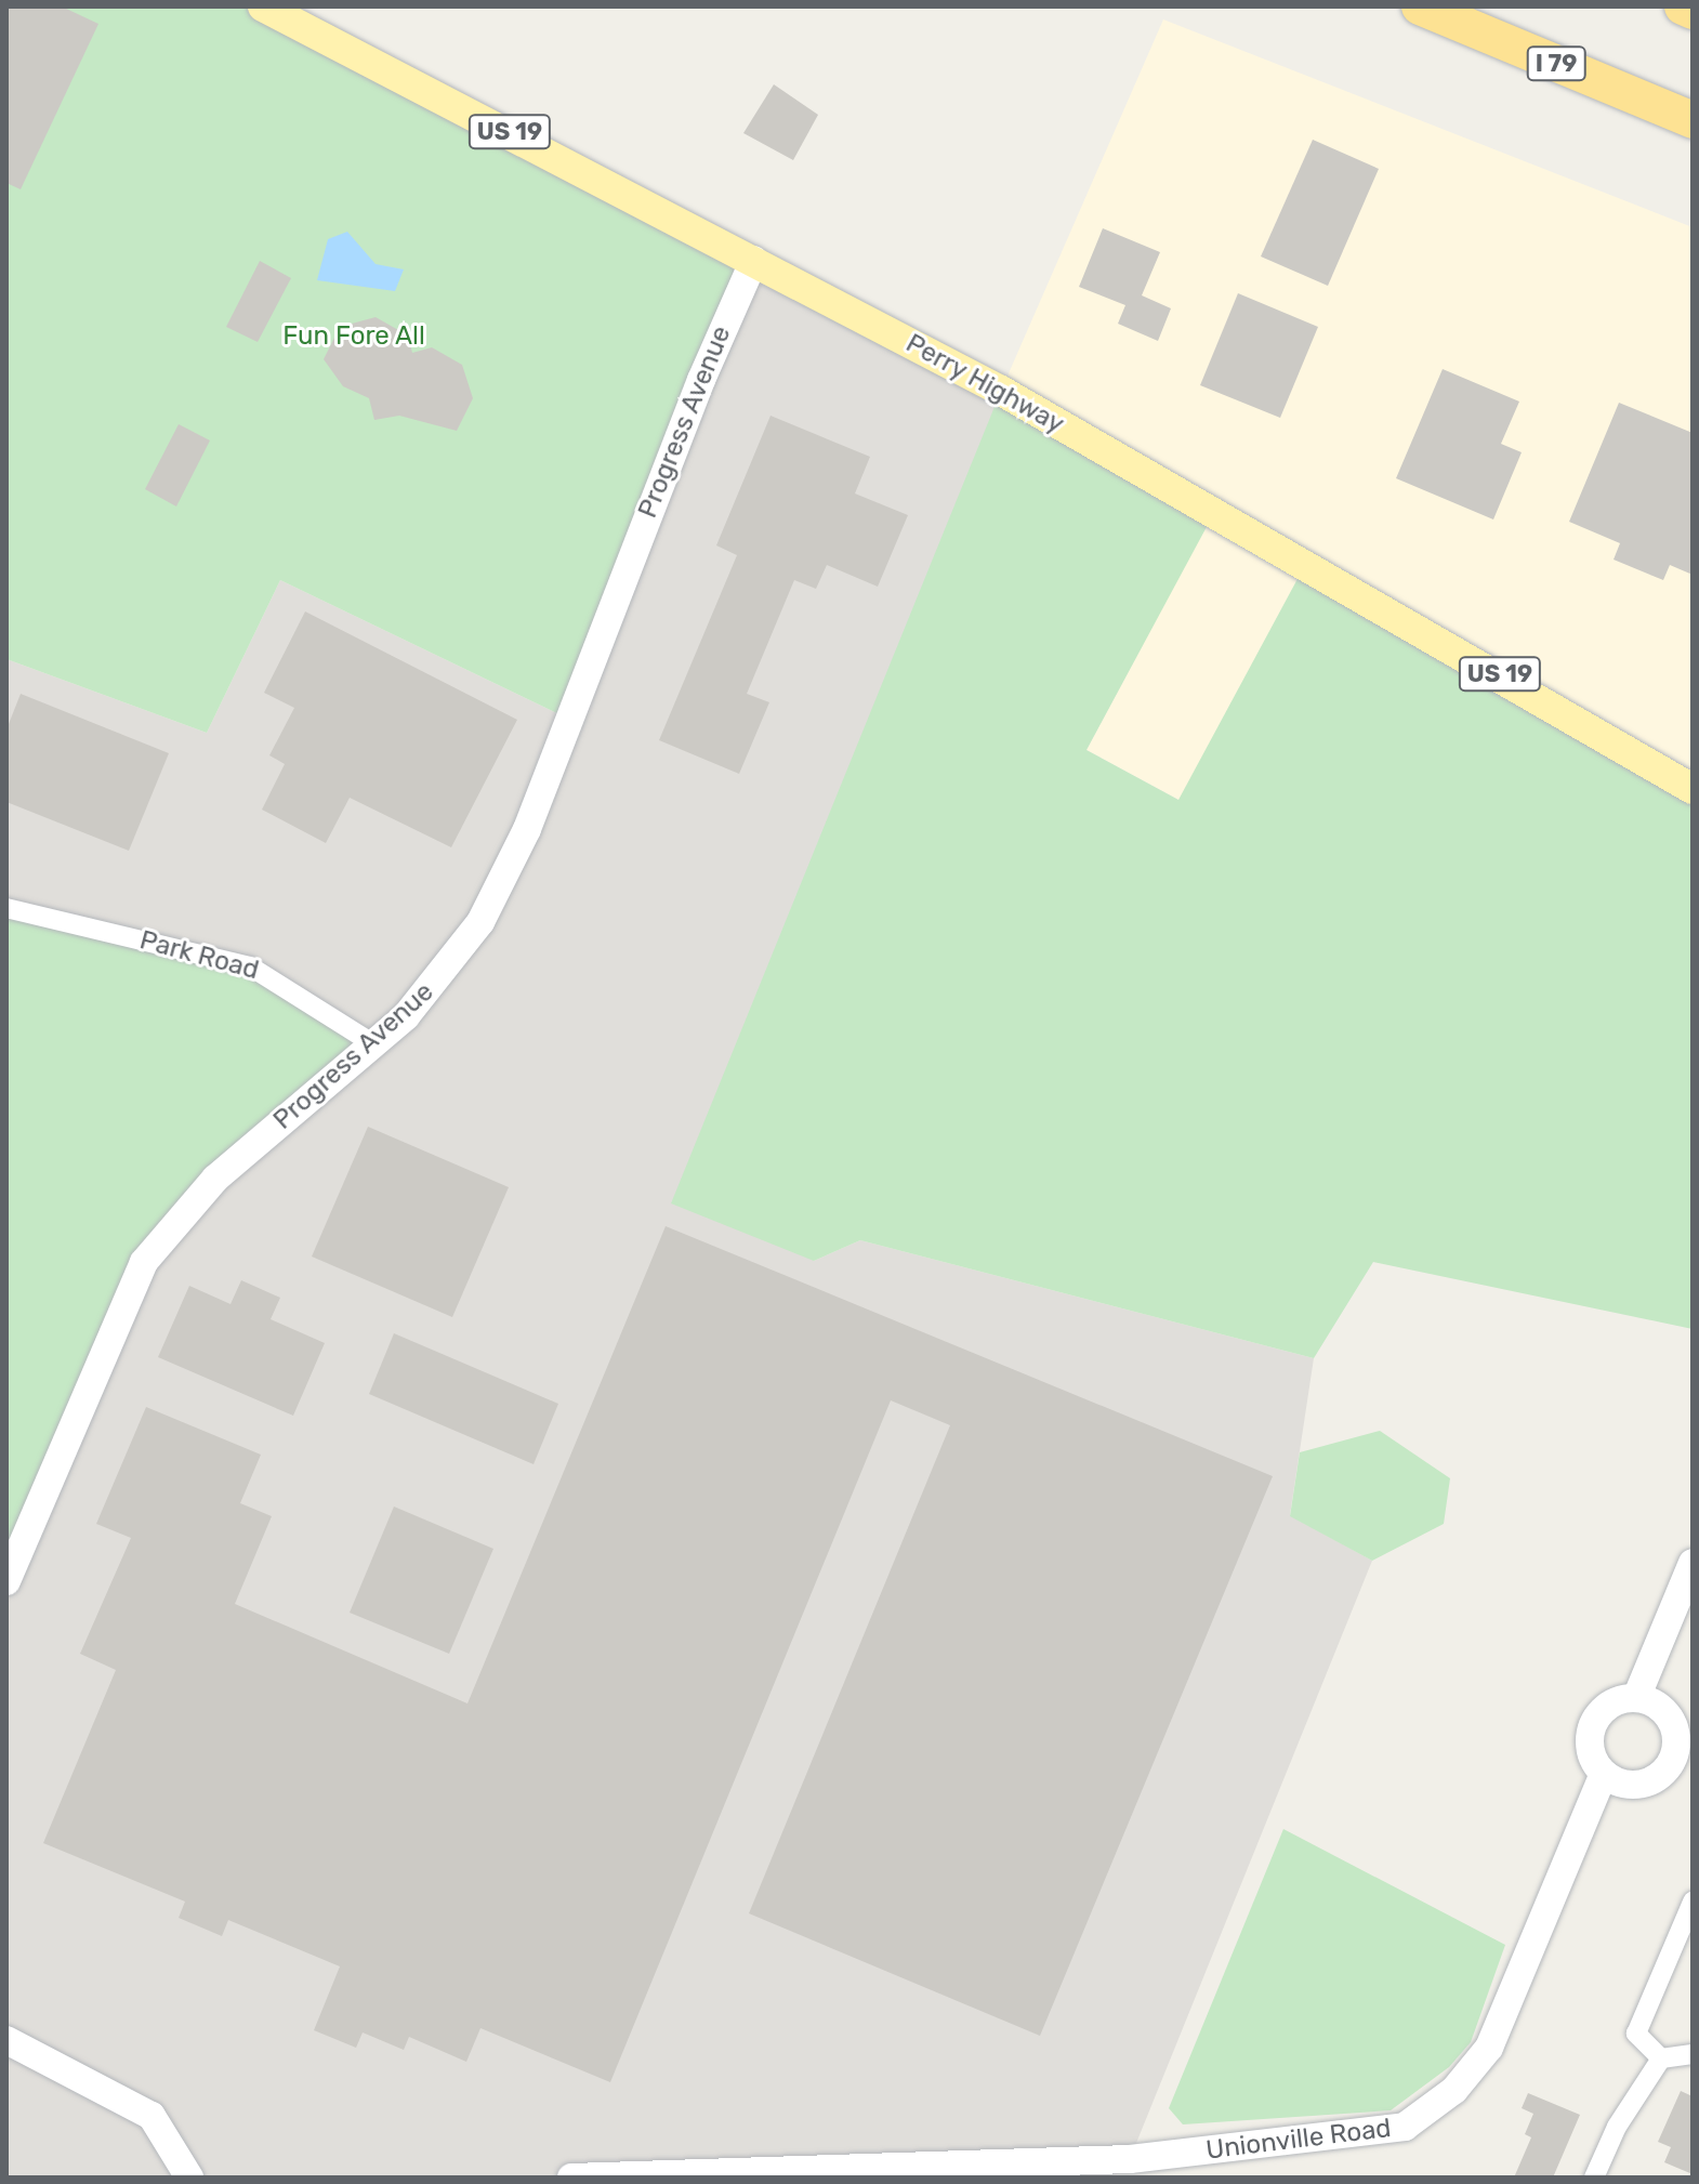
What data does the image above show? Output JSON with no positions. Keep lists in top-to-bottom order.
{
  "streets": {
    "highway": ["I 79"],
    "main road": ["US 19", "Perry Highway"],
    "street": ["Progress Avenue", "Park Road", "Unionville Road"]
  },
  "crossings": [
    ["Perry Highway", "Progress Avenue"],
    ["Progress Avenue", "Park Road"]
  ],
  "parks": ["Fun Fore All"]
}
